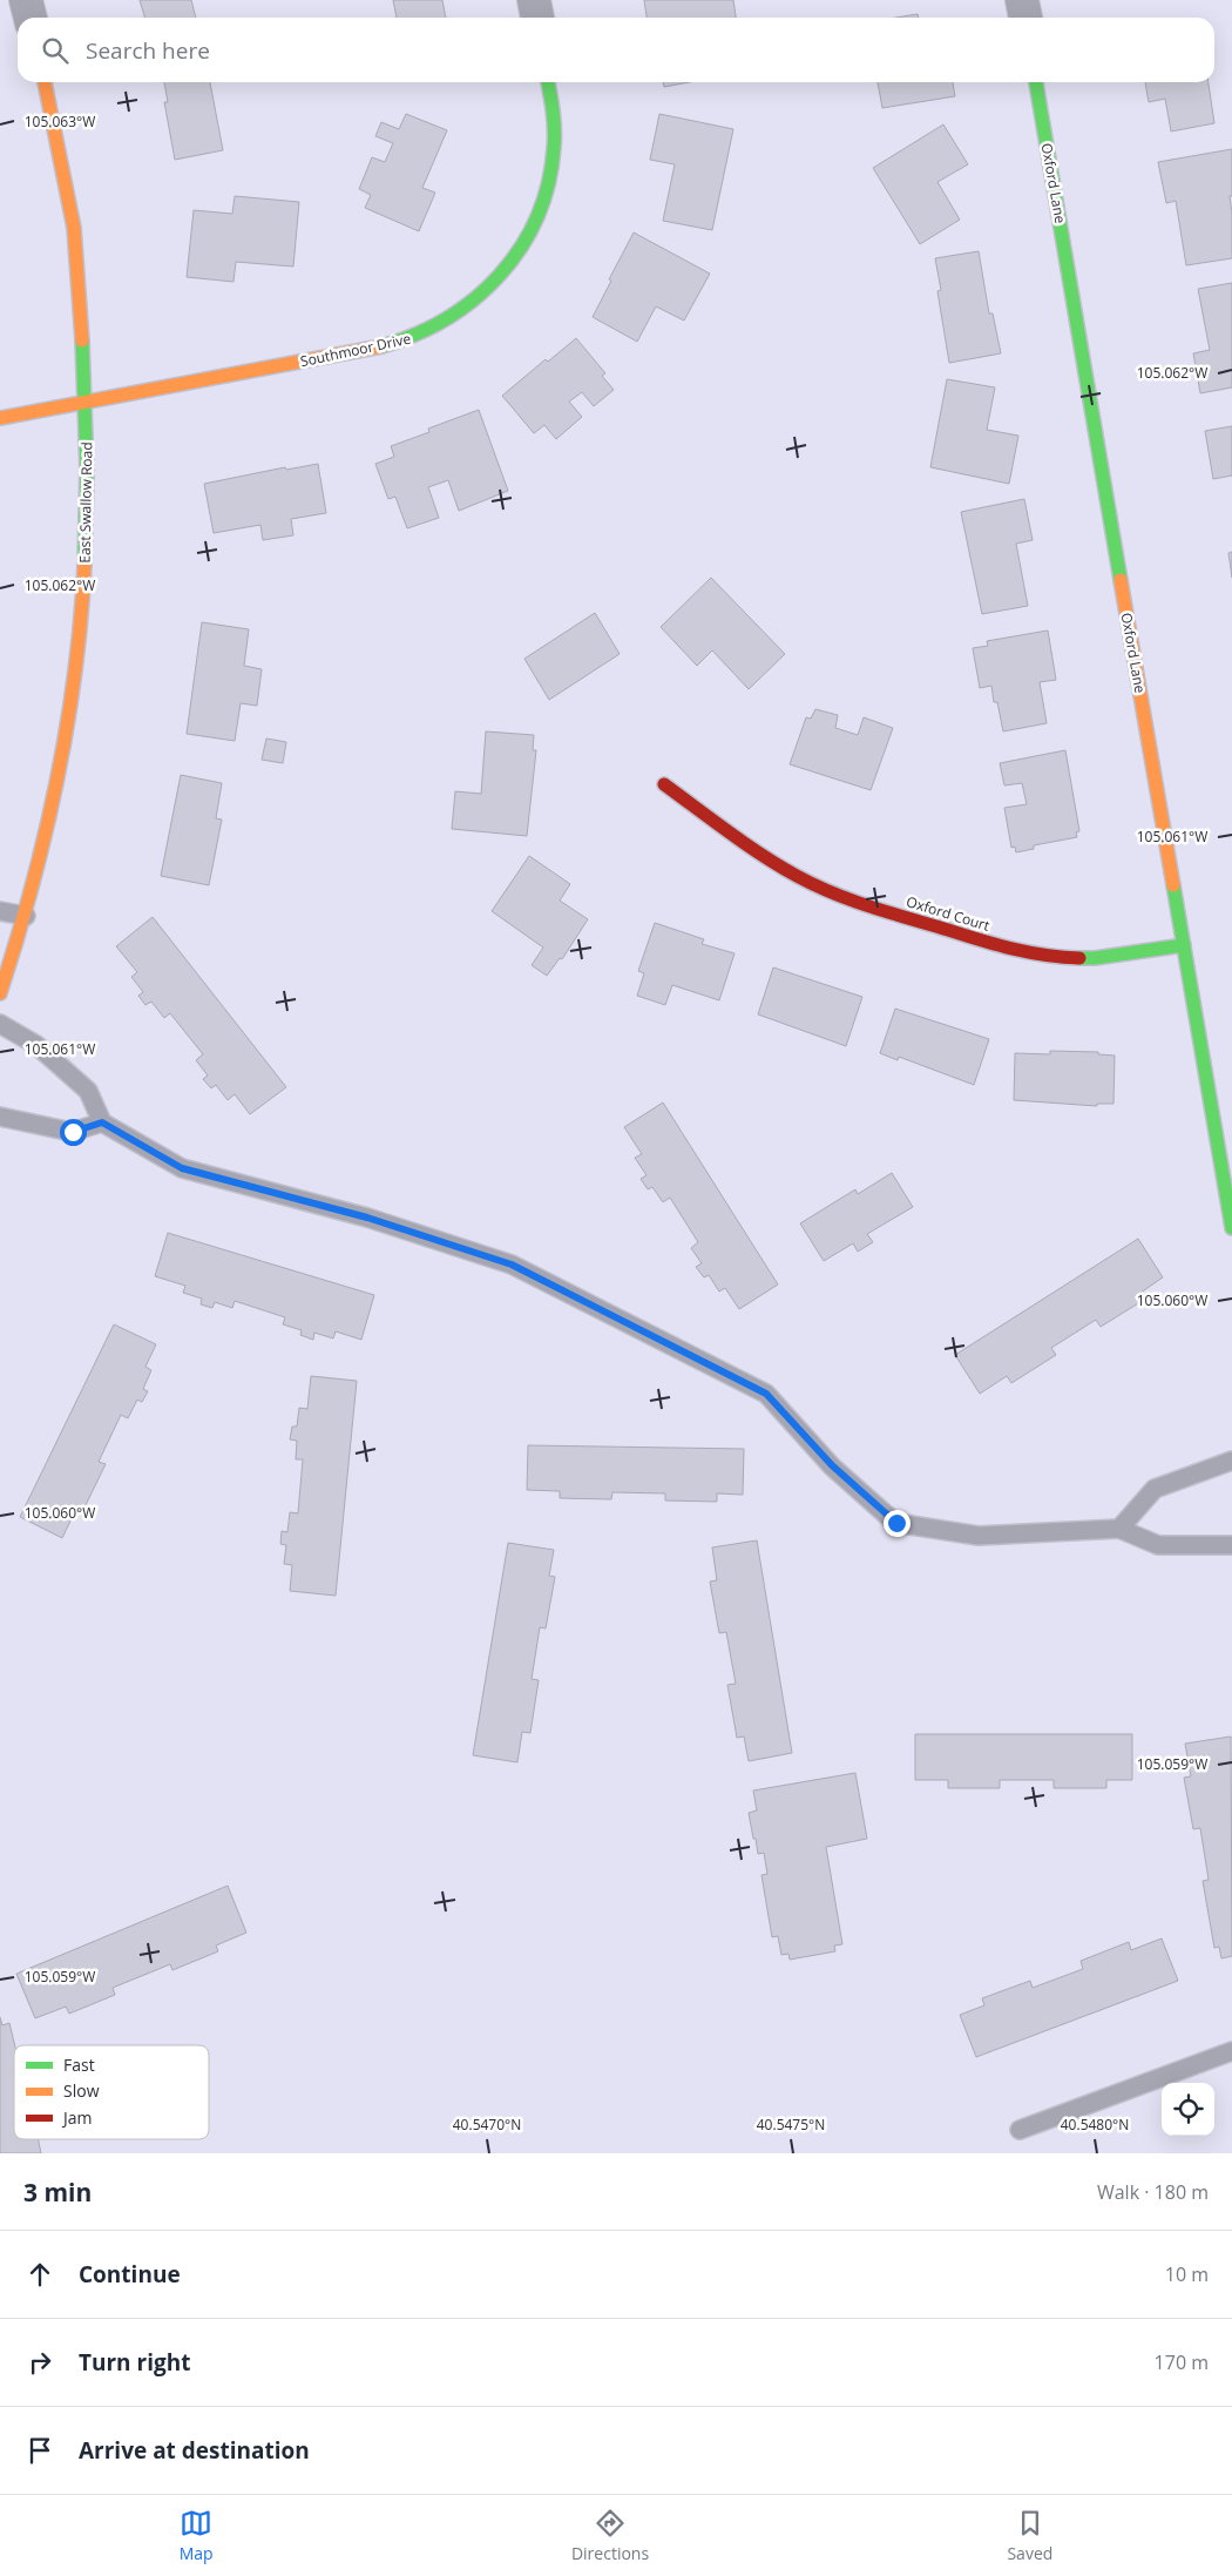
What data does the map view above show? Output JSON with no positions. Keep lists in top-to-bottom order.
{
  "streets": {
    "street": [
      "Oxford Lane",
      "Southmoor Drive",
      "East Swallow Road",
      "Oxford Court"
    ]
  },
  "crossings": [
    ["Oxford Lane", "Oxford Court"],
    ["Southmoor Drive", "East Swallow Road"]
  ],
  "legend": ["Fast", "Slow", "Jam"],
  "page": {
    "search": "Search here",
    "heading": ["3 min", "Walk · 180 m"],
    "list": [
      ["Continue", "10 m"],
      ["Turn right", "170 m"],
      "Arrive at destination"
    ],
    "nav": ["Map", "Directions", "Saved"]
  },
  "coordinates": [
    "105.063°W",
    "105.062°W",
    "105.061°W",
    "105.060°W",
    "105.059°W",
    "40.5470°N",
    "40.5475°N",
    "40.5480°N"
  ]
}
